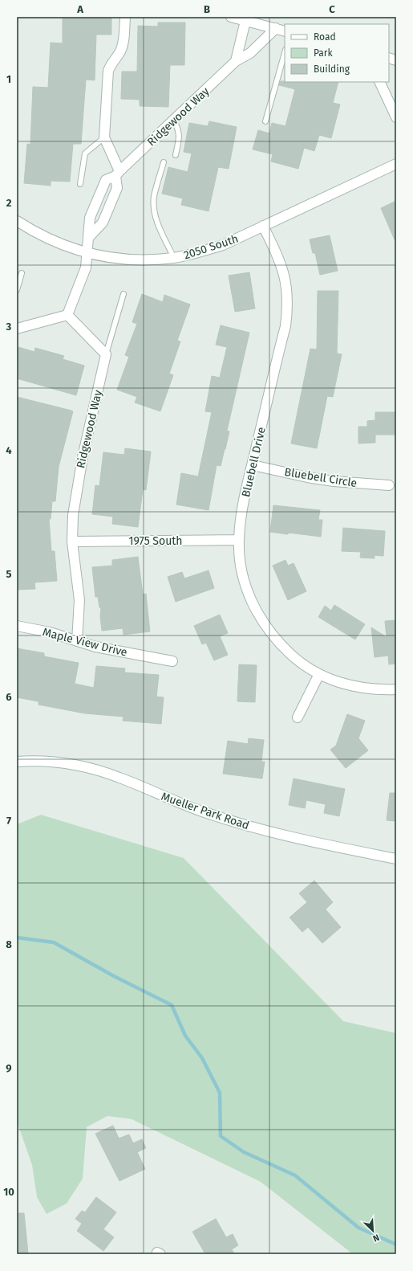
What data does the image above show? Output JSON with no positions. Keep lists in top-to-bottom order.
{
  "streets": {
    "street": [
      "Ridgewood Way",
      "2050 South",
      "Bluebell Drive",
      "Bluebell Circle",
      "1975 South",
      "Maple View Drive",
      "Mueller Park Road"
    ]
  },
  "crossings": [
    ["Ridgewood Way", "2050 South"],
    ["Ridgewood Way", "1975 South"],
    ["Ridgewood Way", "Maple View Drive"],
    ["2050 South", "Bluebell Drive"],
    ["Bluebell Drive", "Bluebell Circle"],
    ["Bluebell Drive", "1975 South"]
  ],
  "legend": ["Road", "Park", "Building"],
  "north": "bottom right",
  "grid": {
    "columns": ["A", "B", "C"],
    "rows": [
      "1",
      "2",
      "3",
      "4",
      "5",
      "6",
      "7",
      "8",
      "9",
      "10"
    ]
  }
}
